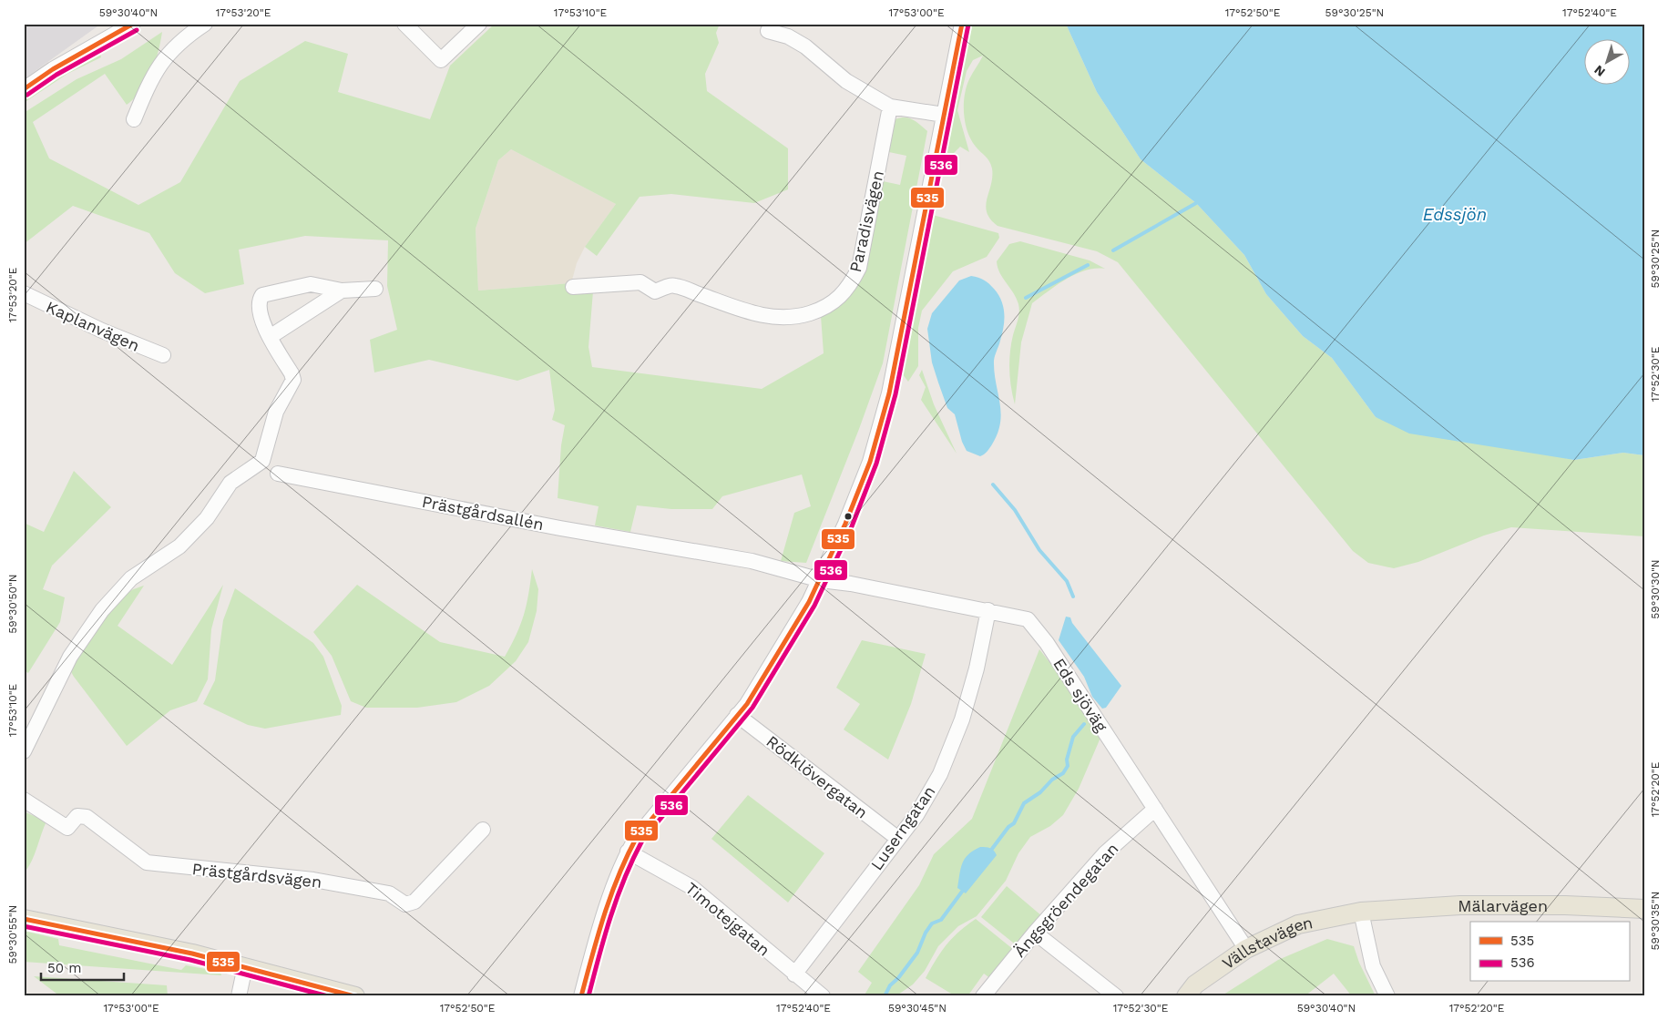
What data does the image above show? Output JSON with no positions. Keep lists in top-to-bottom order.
{
  "streets": {
    "main road": ["Mälarvägen", "Vällstavägen"],
    "street": [
      "Paradisvägen",
      "Kaplanvägen",
      "Prästgårdsallén",
      "Eds sjöväg",
      "Rödklövergatan",
      "Luserngatan",
      "Prästgårdsvägen",
      "Ängsgröendegatan",
      "Timotejgatan"
    ]
  },
  "crossings": [
    ["Prästgårdsallén", "Eds sjöväg"],
    ["Eds sjöväg", "Luserngatan"],
    ["Eds sjöväg", "Ängsgröendegatan"],
    ["Eds sjöväg", "Vällstavägen"],
    ["Rödklövergatan", "Luserngatan"],
    ["Luserngatan", "Timotejgatan"],
    ["Mälarvägen", "Vällstavägen"]
  ],
  "water": ["Edssjön"],
  "lines": ["transit line 535", "transit line 536"],
  "legend": ["535", "536"],
  "scale_bar": "50 m",
  "north": "bottom left",
  "coordinates": [
    "59°30'40\"N",
    "17°53'20\"E",
    "17°53'10\"E",
    "17°53'00\"E",
    "17°52'50\"E",
    "59°30'25\"N",
    "17°52'40\"E",
    "17°52'30\"E",
    "59°30'30\"N",
    "59°30'50\"N",
    "17°52'20\"E",
    "59°30'35\"N",
    "59°30'55\"N",
    "59°30'45\"N"
  ]
}
